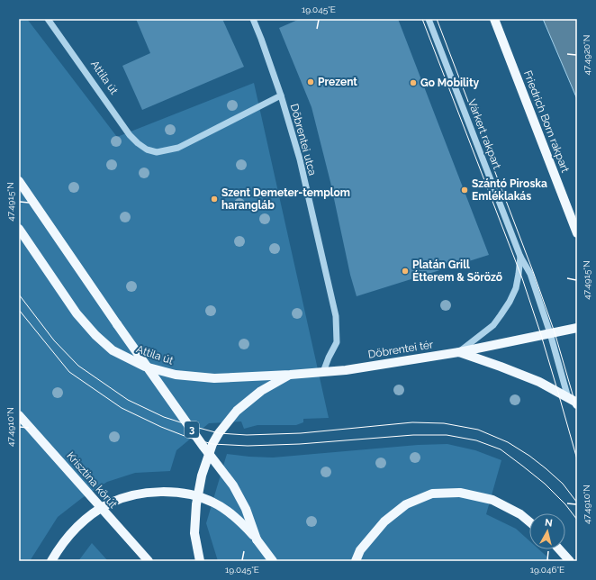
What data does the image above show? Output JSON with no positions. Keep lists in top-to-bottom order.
{
  "streets": {
    "main road": [
      "Attila út",
      "Friedrich Born rakpart",
      "Döbrentei tér",
      "3",
      "Krisztina körút"
    ],
    "street": ["Várkert rakpart", "Döbrentei utca"]
  },
  "crossings": [
    ["Attila út", "Döbrentei utca"],
    ["Attila út", "Döbrentei tér"],
    ["Várkert rakpart", "Döbrentei tér"]
  ],
  "places": [
    "Prezent",
    "Go Mobility",
    "Szántó Piroska Emléklakás",
    "Szent Demeter-templom harangláb",
    "Platán Grill Étterem & Söröző"
  ],
  "north": "top",
  "coordinates": [
    "19.045°E",
    "47.4920°N",
    "47.4915°N",
    "47.4910°N",
    "19.046°E"
  ]
}
